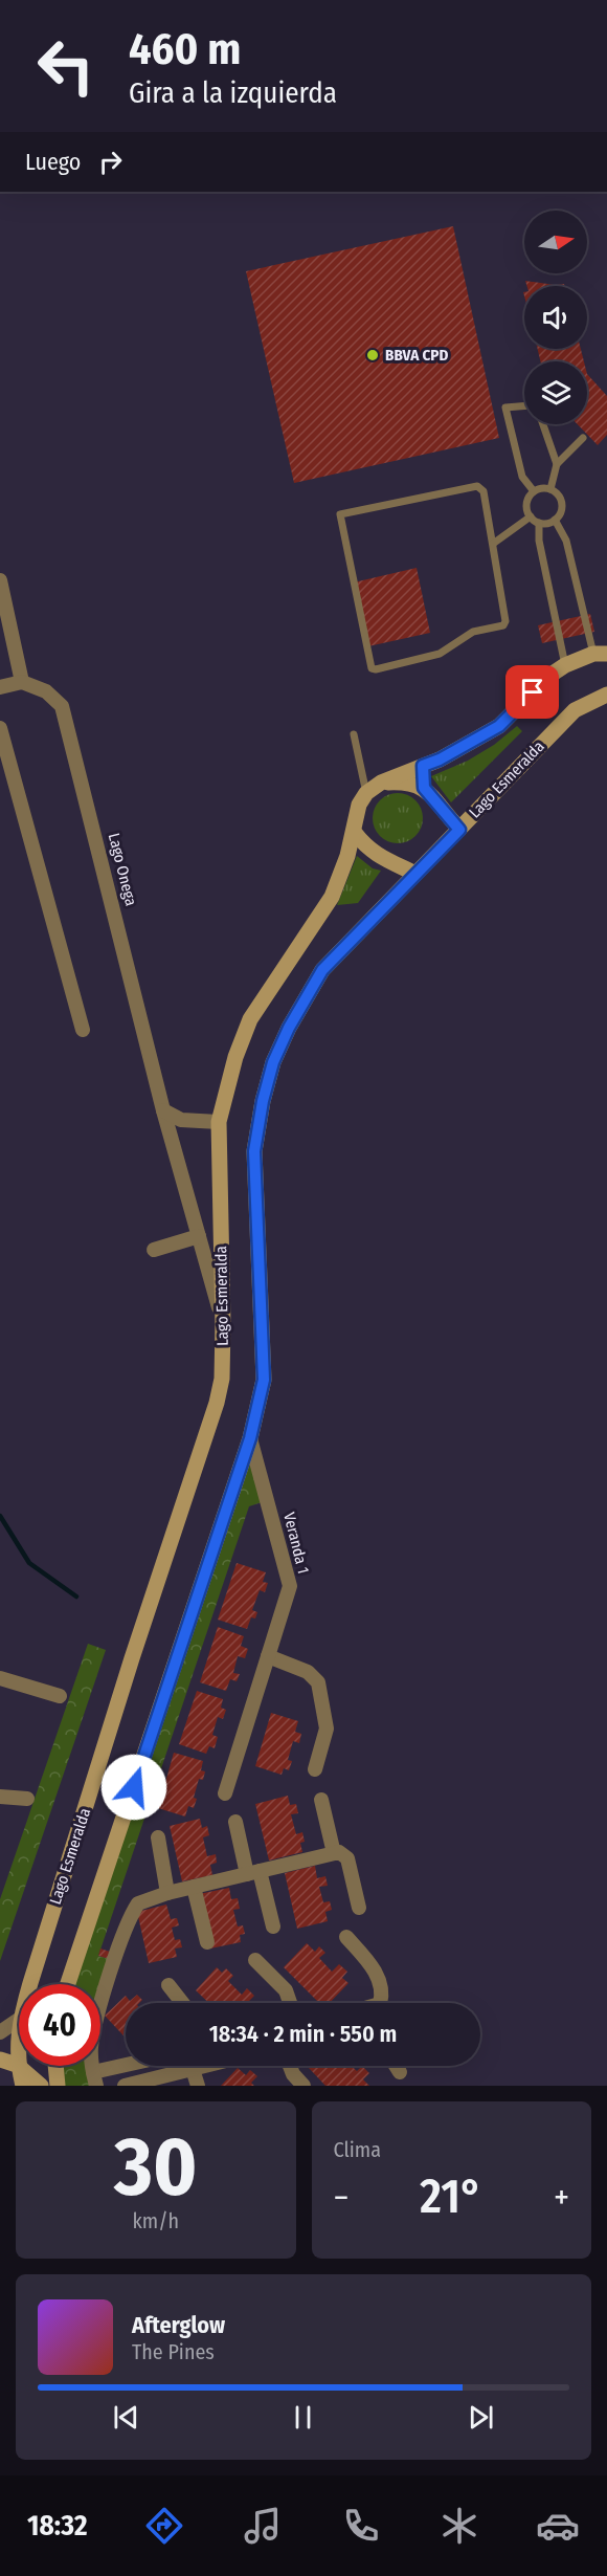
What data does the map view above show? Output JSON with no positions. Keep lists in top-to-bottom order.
{
  "streets": {
    "street": ["Lago Esmeralda", "Lago Onega", "Veranda 1"]
  },
  "crossings": [
    ["Lago Esmeralda", "Lago Onega"],
    ["Lago Esmeralda", "Veranda 1"]
  ],
  "places": ["BBVA CPD"],
  "north": "right",
  "page": {
    "turn": ["460 m", "Gira a la izquierda"],
    "then": "Luego",
    "limit": "40",
    "trip": "18:34 · 2 min · 550 m",
    "tile": [
      ["30", "km/h"],
      "Clima"
    ],
    "heat": ["−", "21°", "+"],
    "song": ["Afterglow", "The Pines"],
    "tabs": "18:32"
  }
}
